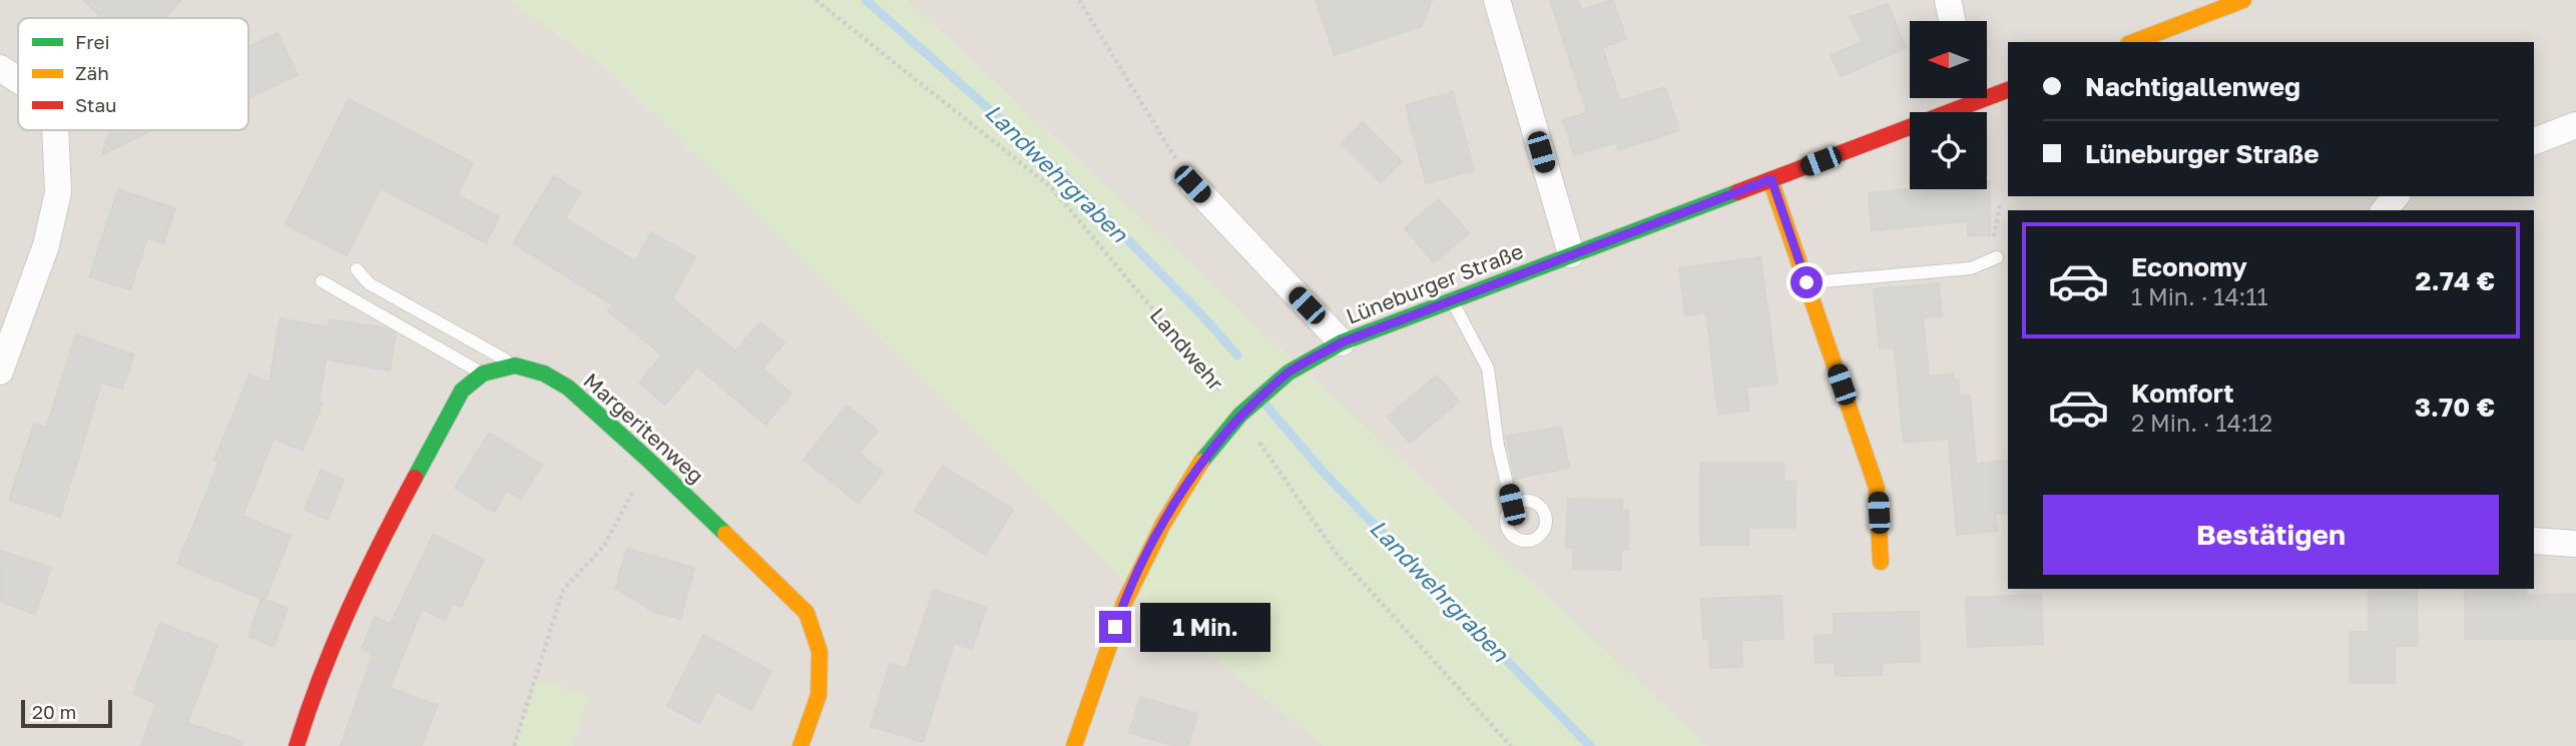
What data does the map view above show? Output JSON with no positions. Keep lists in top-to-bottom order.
{
  "streets": {
    "street": ["Lüneburger Straße", "Margeritenweg"],
    "path": ["Landwehr"]
  },
  "crossings": [
    ["Lüneburger Straße", "Landwehr"]
  ],
  "water": ["Landwehrgraben"],
  "legend": ["Frei", "Zäh", "Stau"],
  "scale_bar": "20 m",
  "north": "left",
  "page": {
    "banner": ["Nachtigallenweg", "Lüneburger Straße"],
    "list": [
      {
        "name": "Economy",
        "note": "1 Min. · 14:11",
        "value": "2.74 €"
      },
      {
        "name": "Komfort",
        "note": "2 Min. · 14:12",
        "value": "3.70 €"
      }
    ],
    "buttons": "Bestätigen",
    "bubble": "1 Min.",
    "scale": "20 m"
  }
}
